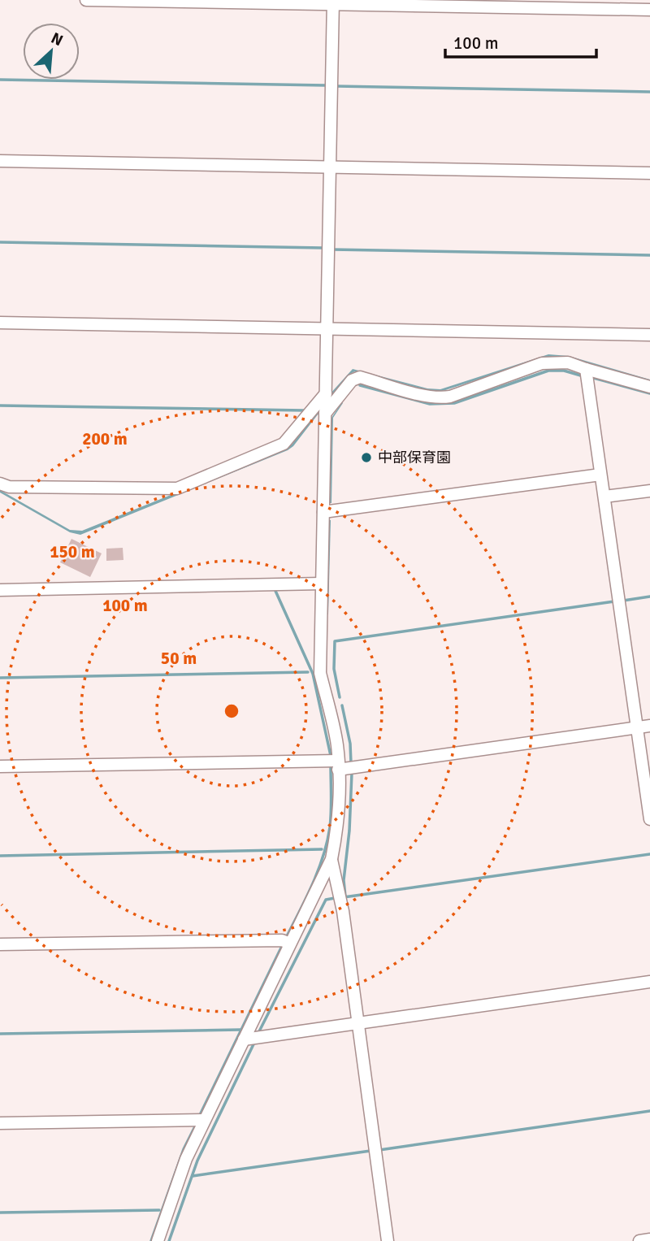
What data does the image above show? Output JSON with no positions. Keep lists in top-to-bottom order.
{
  "places": ["中部保育園"],
  "scale_bar": "100 m",
  "north": "top right",
  "rings": [
    "200 m",
    "150 m",
    "100 m",
    "50 m"
  ]
}
